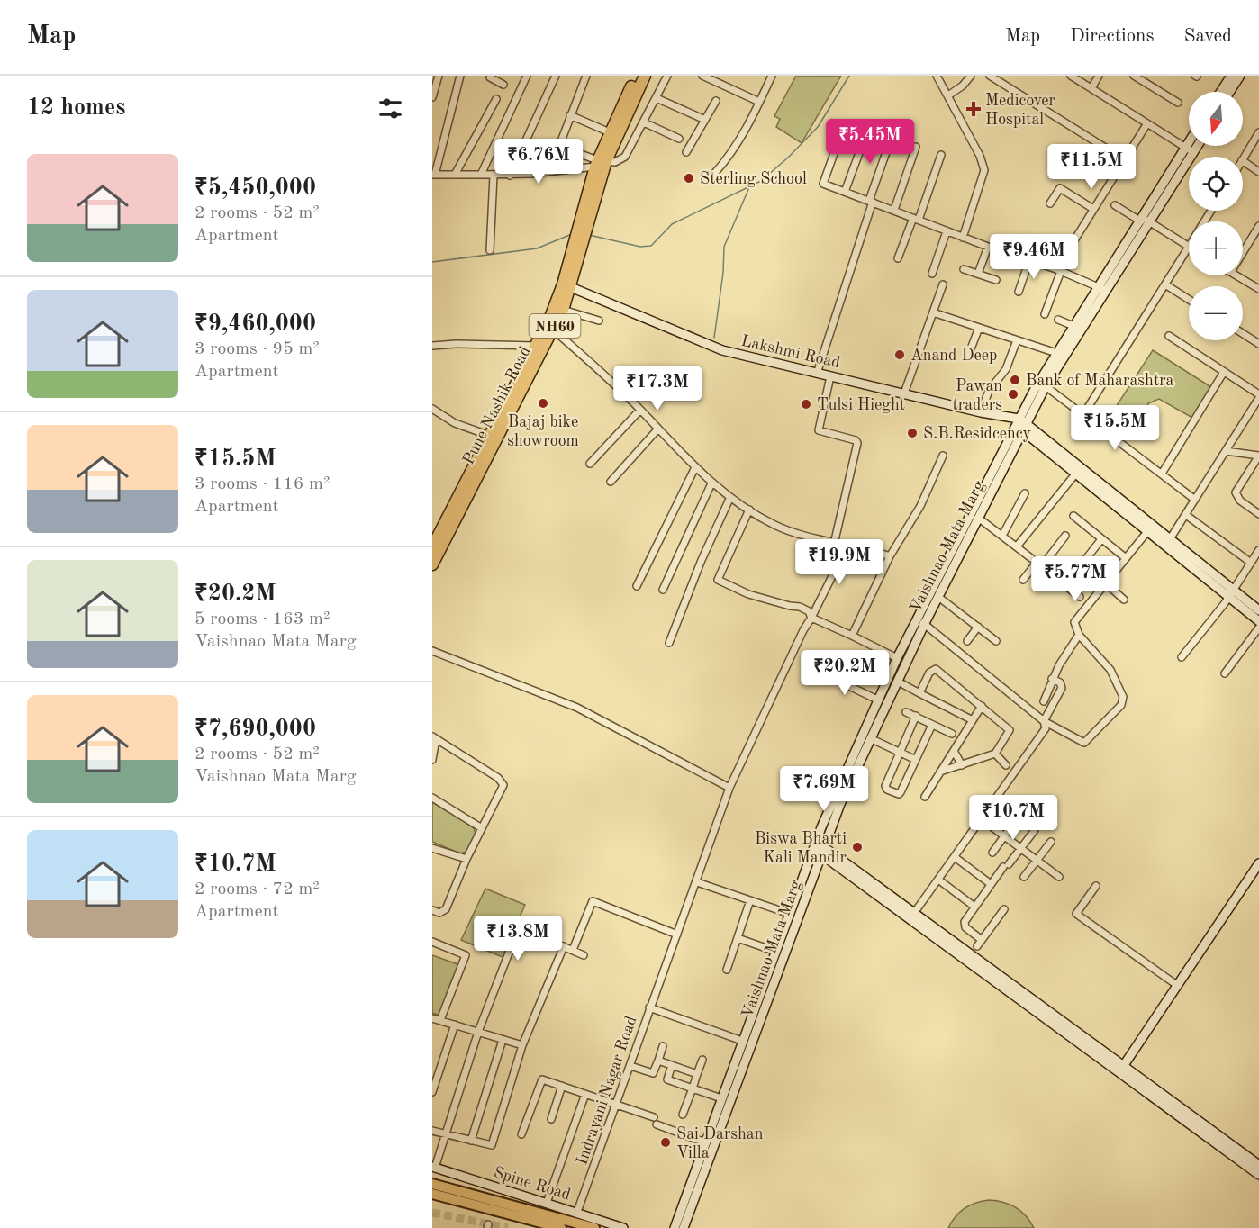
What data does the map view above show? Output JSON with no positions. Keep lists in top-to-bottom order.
{
  "streets": {
    "highway": ["NH60", "Pune Nashik Road"],
    "main road": ["Lakshmi Road", "Vaishnao Mata Marg", "Spine Road"],
    "street": ["Indrayani Nagar Road"]
  },
  "crossings": [
    ["Lakshmi Road", "Pune Nashik Road"],
    ["Lakshmi Road", "Vaishnao Mata Marg"],
    ["Indrayani Nagar Road", "Spine Road"]
  ],
  "places": {
    "health": ["Medicover Hospital"],
    "other": [
      "Sterling School",
      "Anand Deep",
      "Bank of Maharashtra",
      "Pawan traders",
      "Bajaj bike showroom",
      "Tulsi Hieght",
      "S.B.Residcency",
      "Biswa Bharti Kali Mandir",
      "Sai Darshan Villa"
    ]
  },
  "north": "bottom",
  "page": {
    "header": "Map",
    "nav": ["Map", "Directions", "Saved"],
    "heading": "12 homes",
    "map_buttons": ["+", "−"],
    "price": [
      "₹5.45M",
      "₹6.76M",
      "₹11.5M",
      "₹9.46M",
      "₹17.3M",
      "₹15.5M",
      "₹19.9M",
      "₹5.77M",
      "₹20.2M",
      "₹7.69M",
      "₹10.7M",
      "₹13.8M"
    ],
    "list": [
      {
        "name": "₹5,450,000",
        "note": "2 rooms · 52 m² · Apartment"
      },
      {
        "name": "₹9,460,000",
        "note": "3 rooms · 95 m² · Apartment"
      },
      {
        "name": "₹15.5M",
        "note": "3 rooms · 116 m² · Apartment"
      },
      {
        "name": "₹20.2M",
        "note": "5 rooms · 163 m² · Vaishnao Mata Marg"
      },
      {
        "name": "₹7,690,000",
        "note": "2 rooms · 52 m² · Vaishnao Mata Marg"
      },
      {
        "name": "₹10.7M",
        "note": "2 rooms · 72 m² · Apartment"
      }
    ]
  }
}
